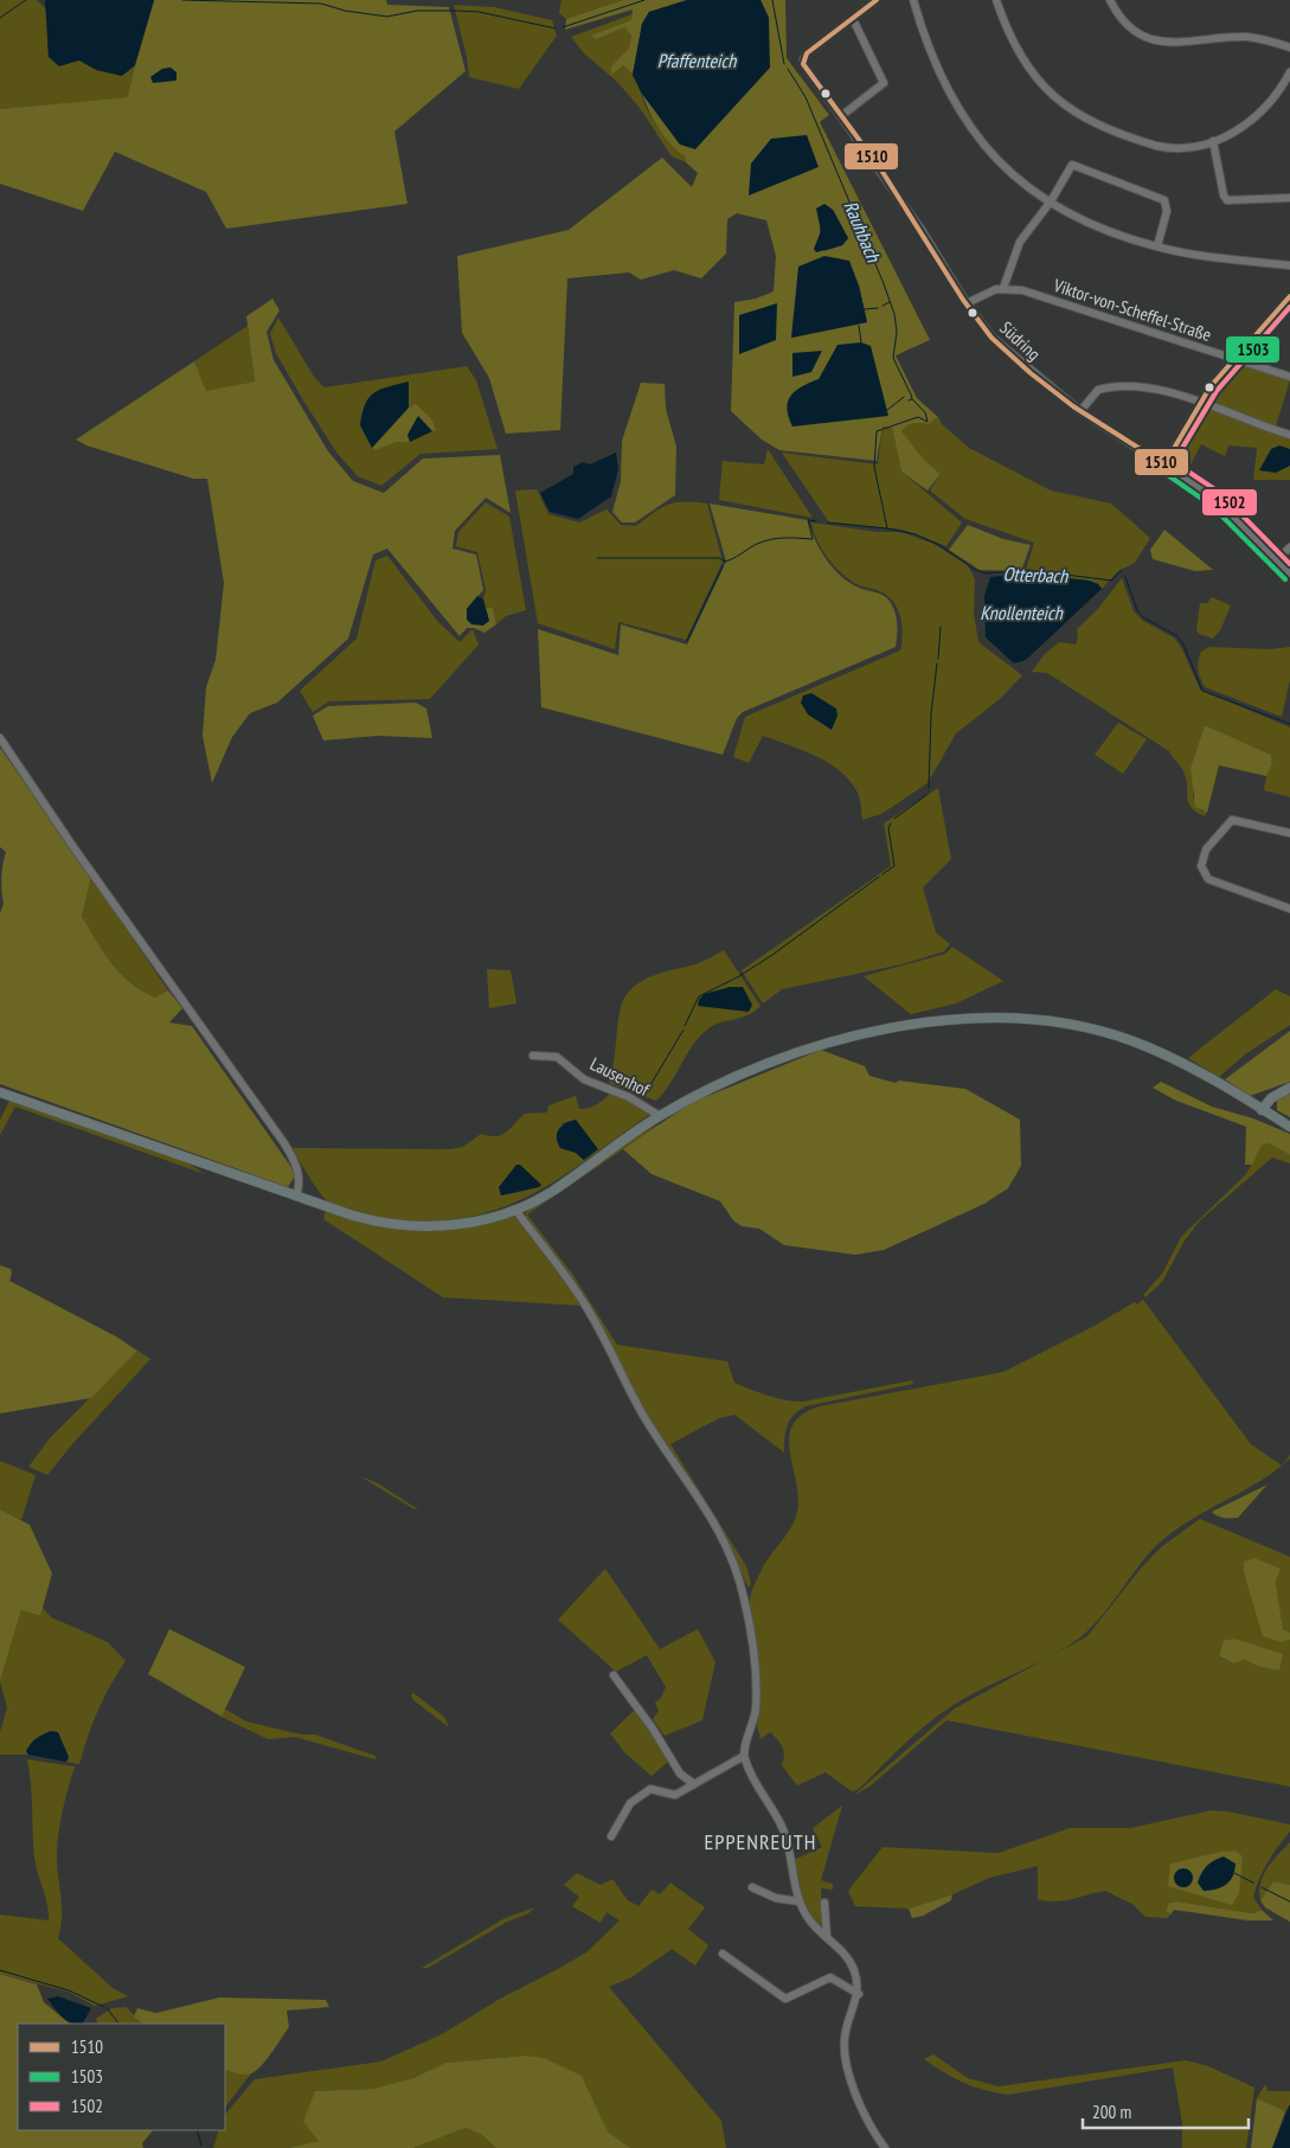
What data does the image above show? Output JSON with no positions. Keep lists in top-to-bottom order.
{
  "streets": {
    "street": ["Viktor-von-Scheffel-Straße", "Südring", "Lausenhof"]
  },
  "crossings": [
    ["Viktor-von-Scheffel-Straße", "Südring"]
  ],
  "districts": ["EPPENREUTH"],
  "water": [
    "Pfaffenteich",
    "Rauhbach",
    "Otterbach",
    "Knollenteich"
  ],
  "lines": ["transit line 1510", "transit line 1503", "transit line 1502"],
  "legend": ["1510", "1503", "1502"],
  "scale_bar": "200 m"
}
